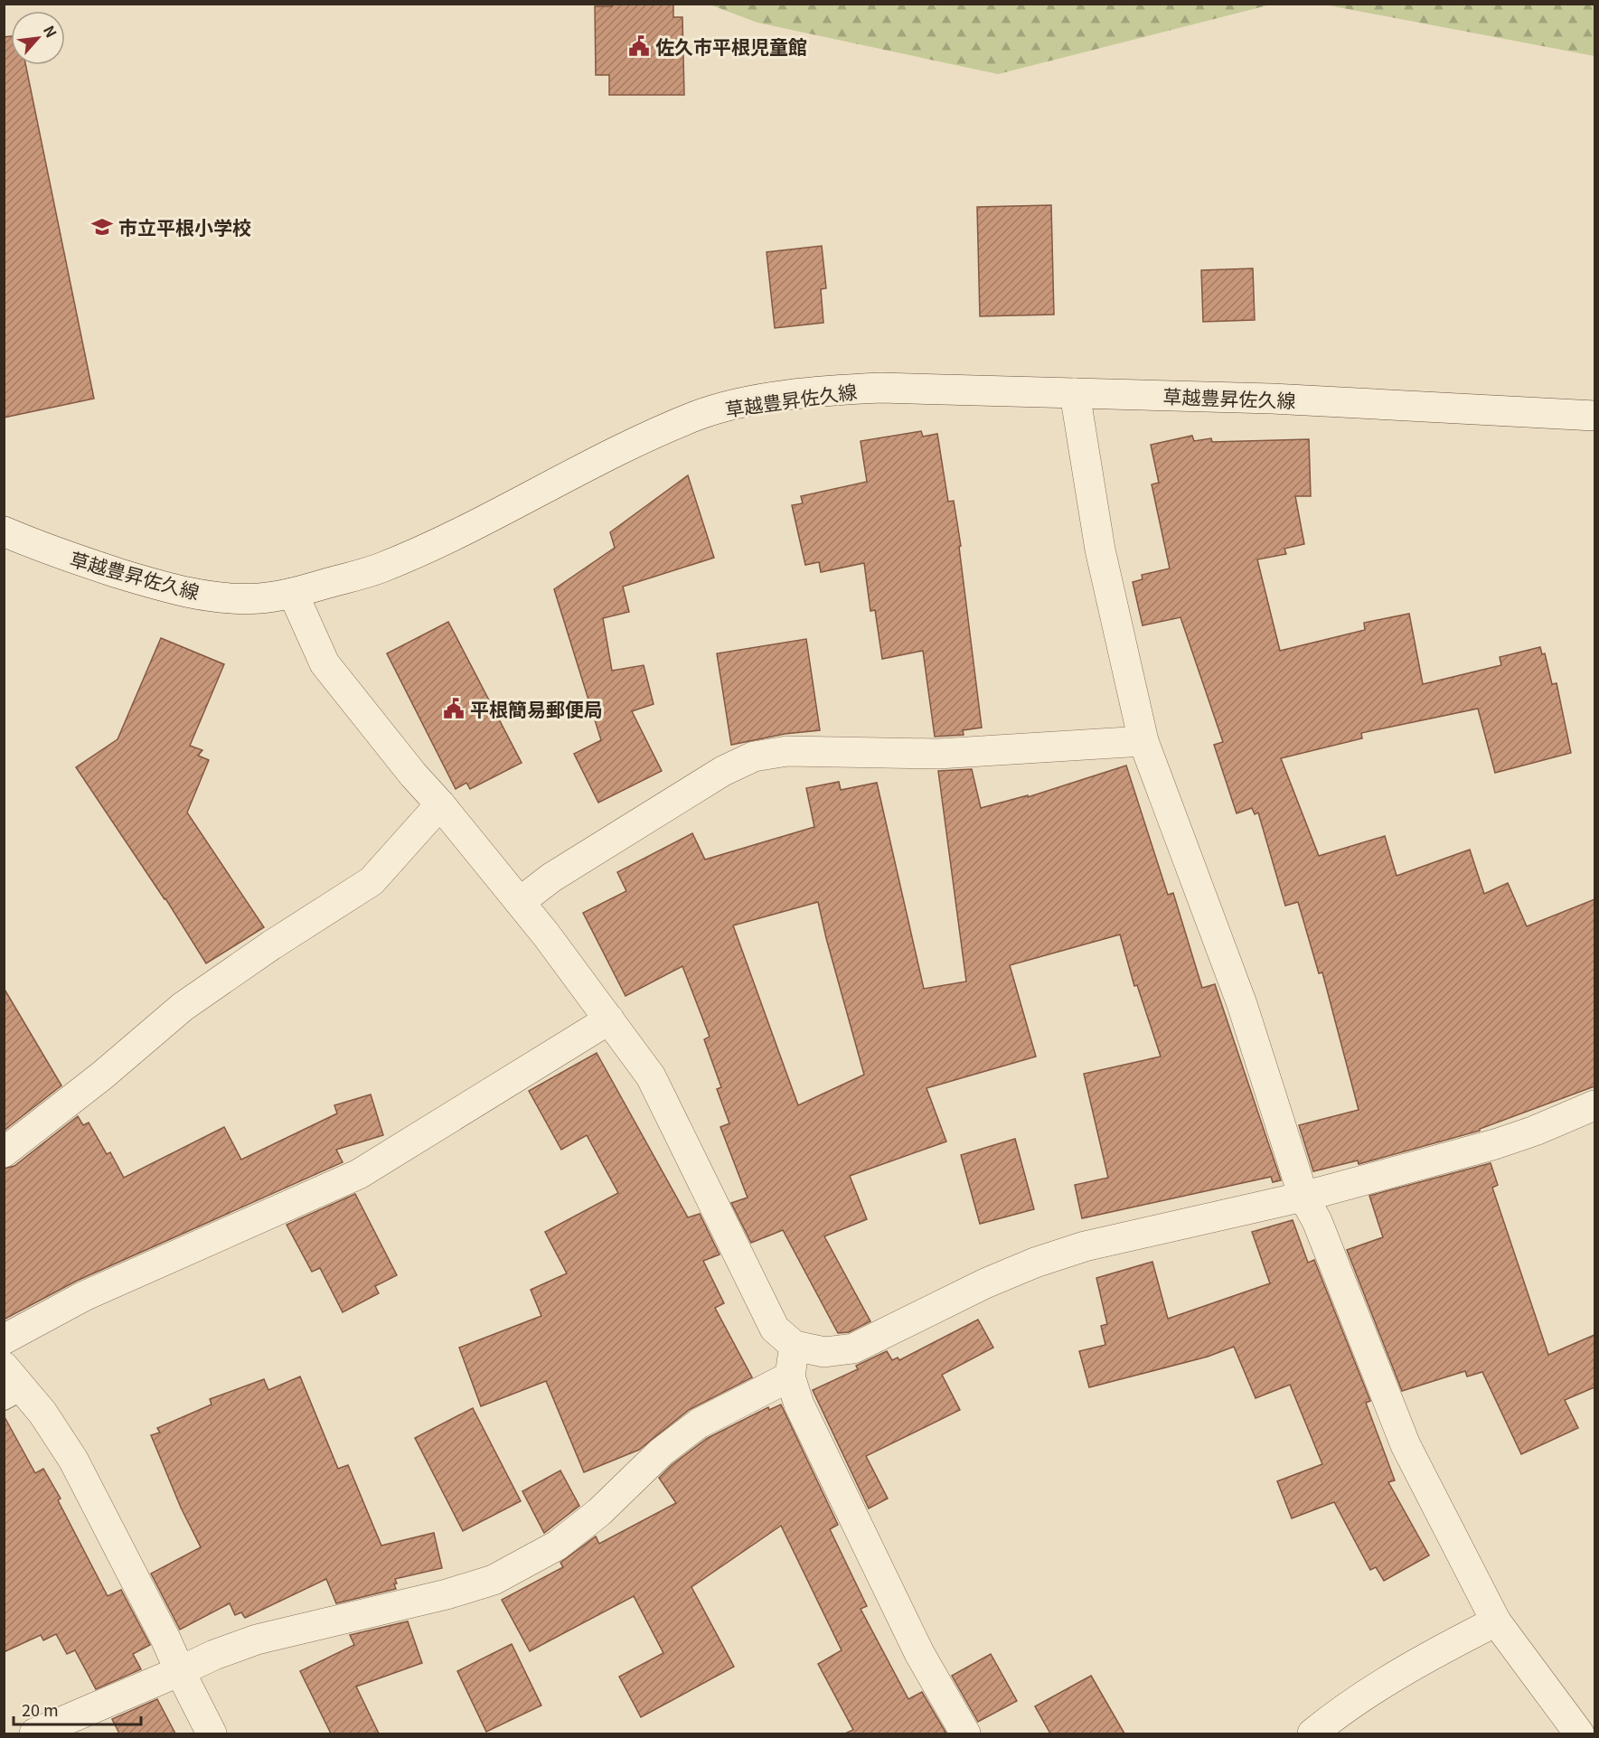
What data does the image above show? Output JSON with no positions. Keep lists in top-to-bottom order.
{
  "streets": {
    "street": ["草越豊昇佐久線"]
  },
  "places": {
    "public building": ["佐久市平根児童館", "平根簡易郵便局"],
    "school or university": ["市立平根小学校"]
  },
  "scale_bar": "20 m",
  "north": "top right"
}
